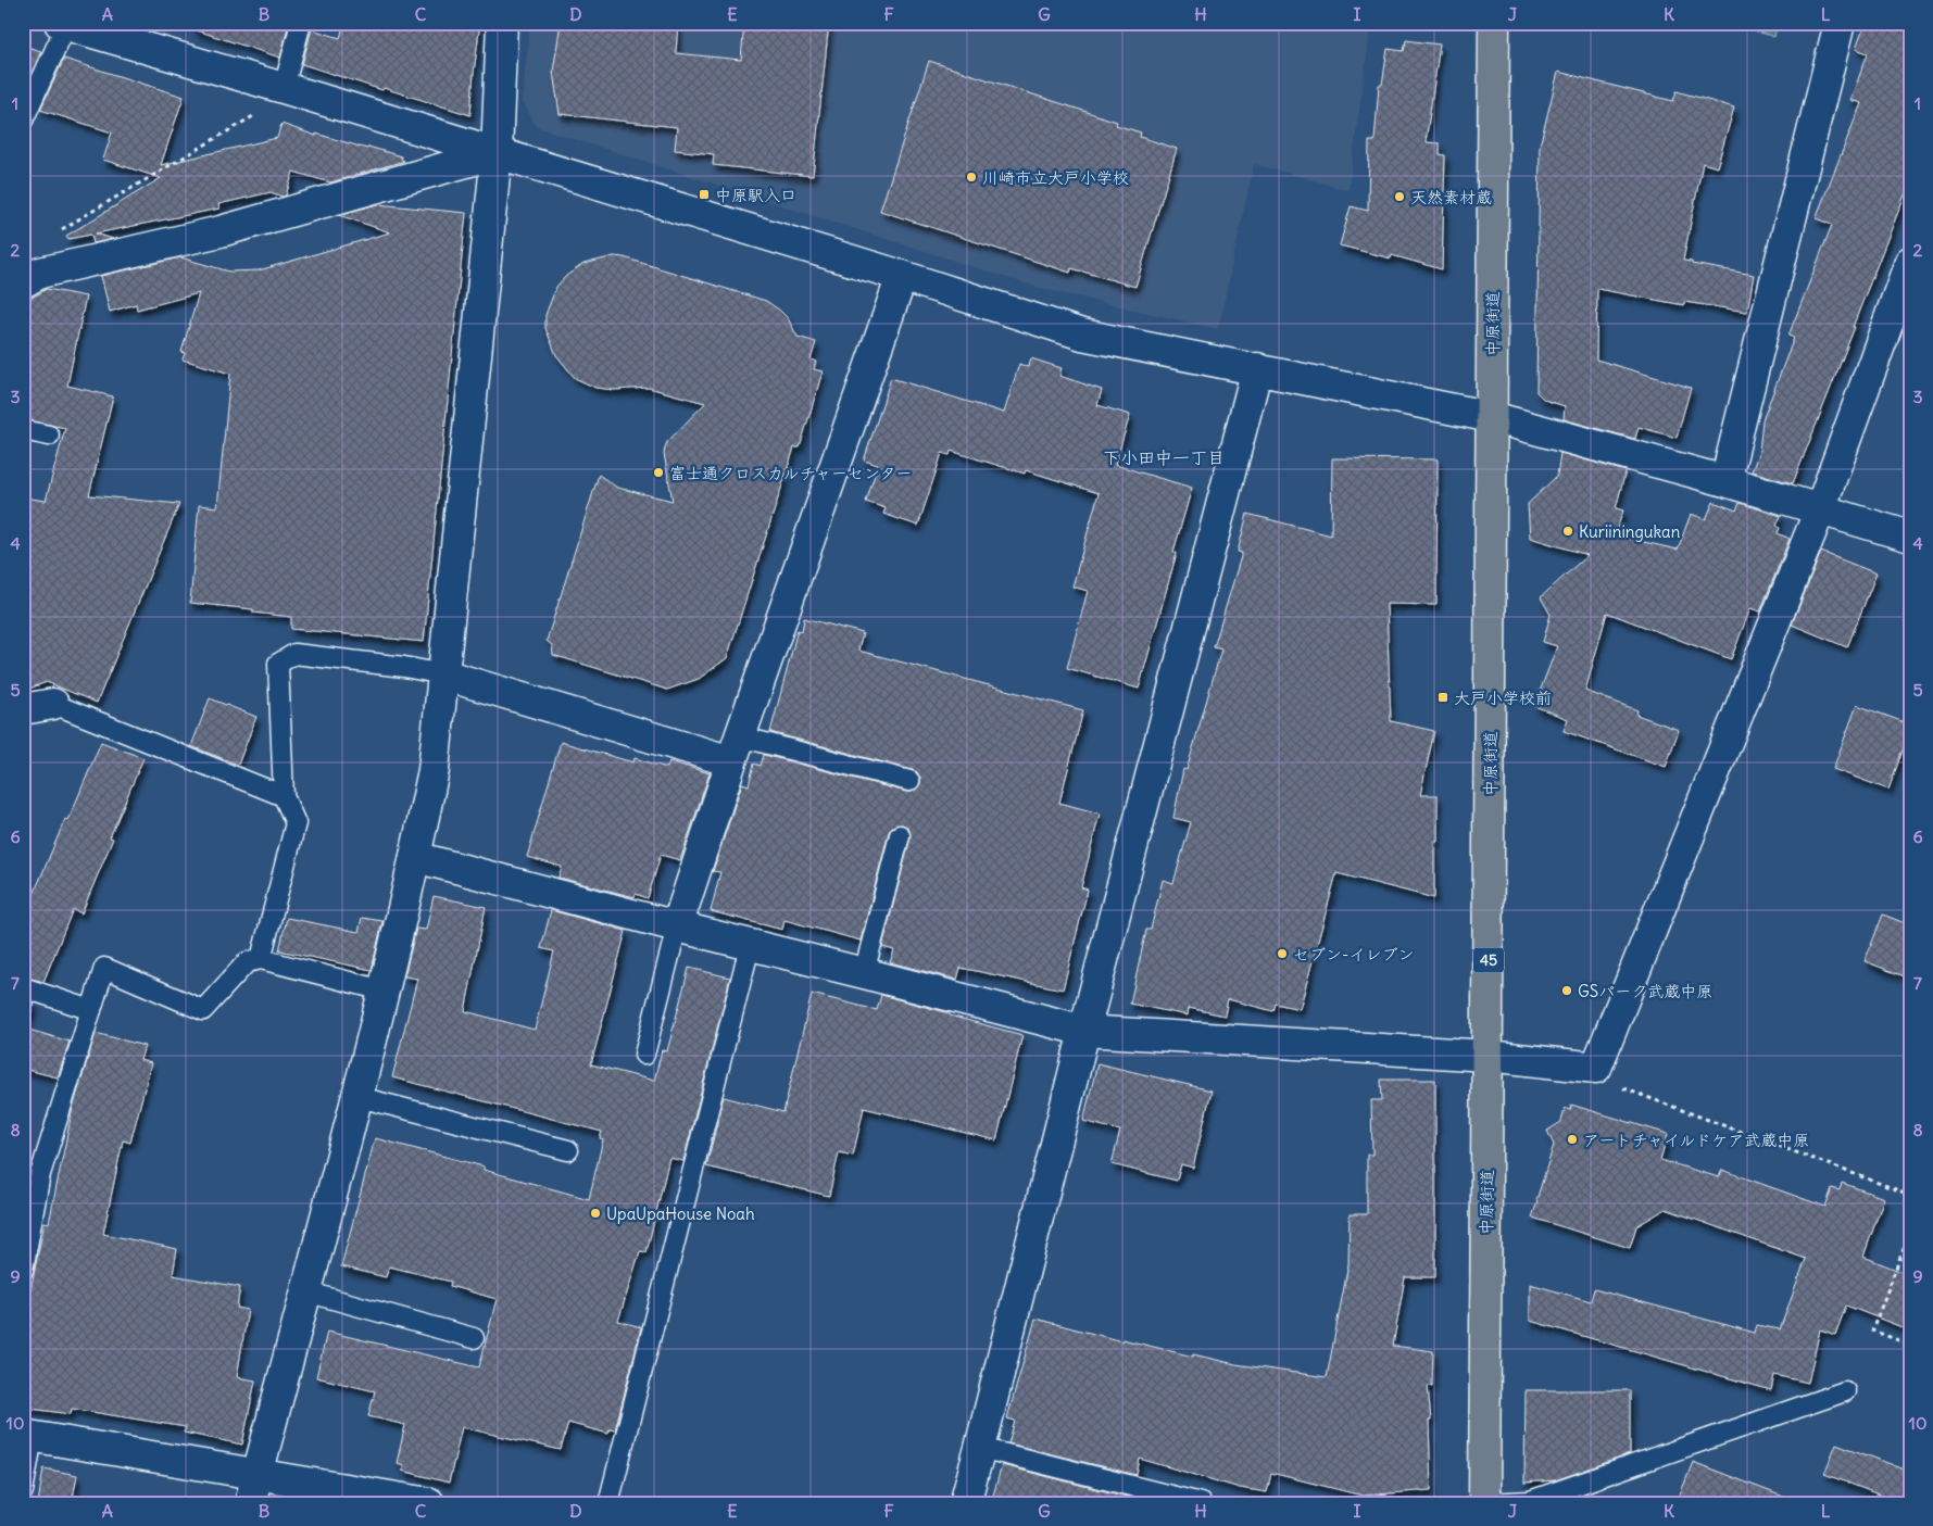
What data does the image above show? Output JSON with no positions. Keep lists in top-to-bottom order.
{
  "streets": {
    "main road": ["中原街道", "45"]
  },
  "districts": ["下小田中一丁目"],
  "places": {
    "other": [
      "川崎市立大戸小学校",
      "天然素材蔵",
      "富士通クロスカルチャーセンター",
      "Kuriiningukan",
      "セブン-イレブン",
      "GSパーク武蔵中原",
      "アートチャイルドケア武蔵中原",
      "UpaUpaHouse Noah"
    ],
    "transit": ["中原駅入口", "大戸小学校前"]
  },
  "grid": {
    "columns": [
      "A",
      "B",
      "C",
      "D",
      "E",
      "F",
      "G",
      "H",
      "I",
      "J",
      "K",
      "L"
    ],
    "rows": [
      "1",
      "2",
      "3",
      "4",
      "5",
      "6",
      "7",
      "8",
      "9",
      "10"
    ]
  }
}
